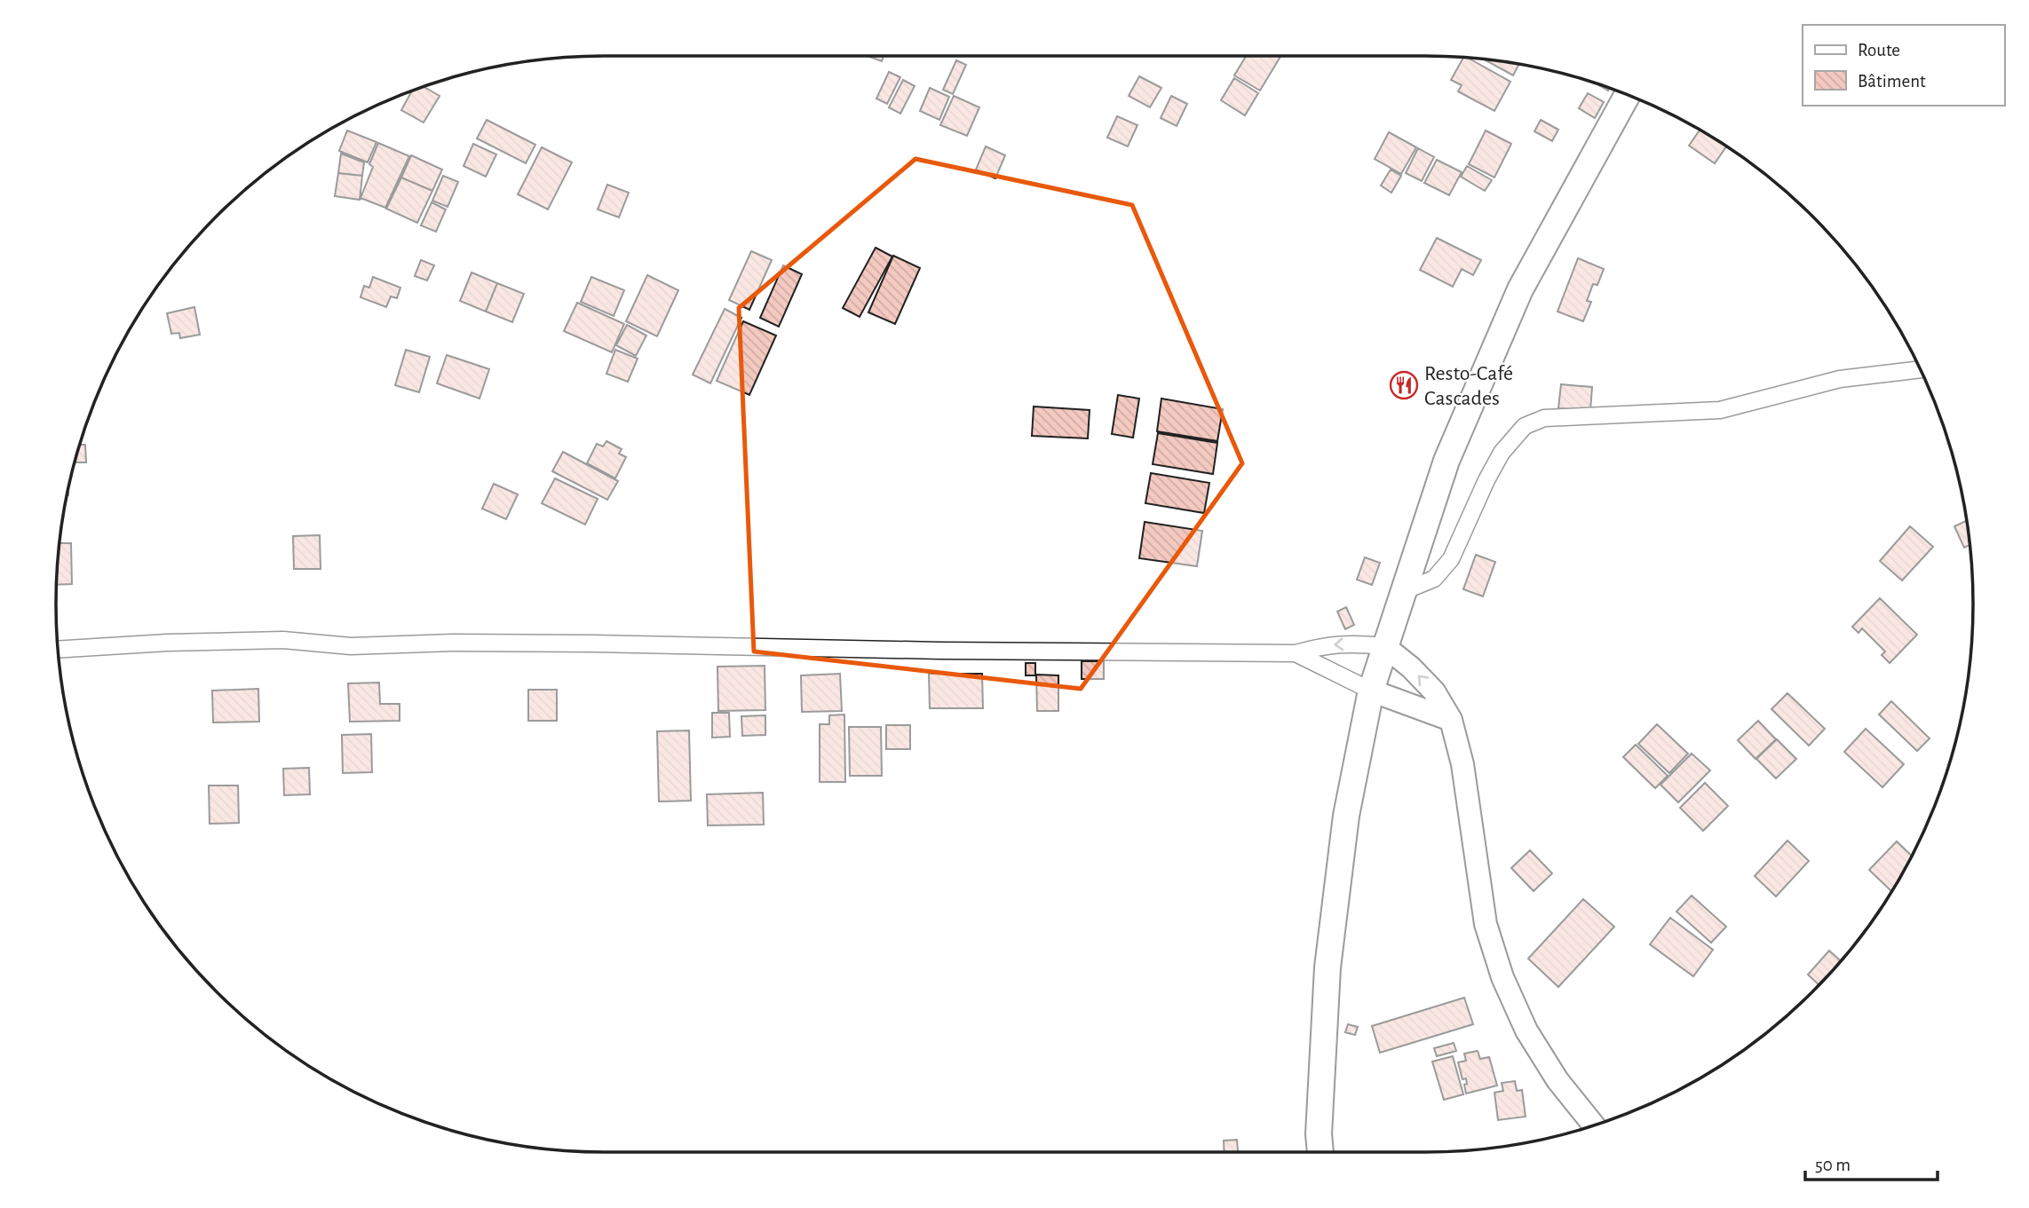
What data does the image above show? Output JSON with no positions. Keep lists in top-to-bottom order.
{
  "places": {
    "restaurant": ["Resto-Café Cascades"]
  },
  "legend": ["Route", "Bâtiment"],
  "scale_bar": "50 m"
}
